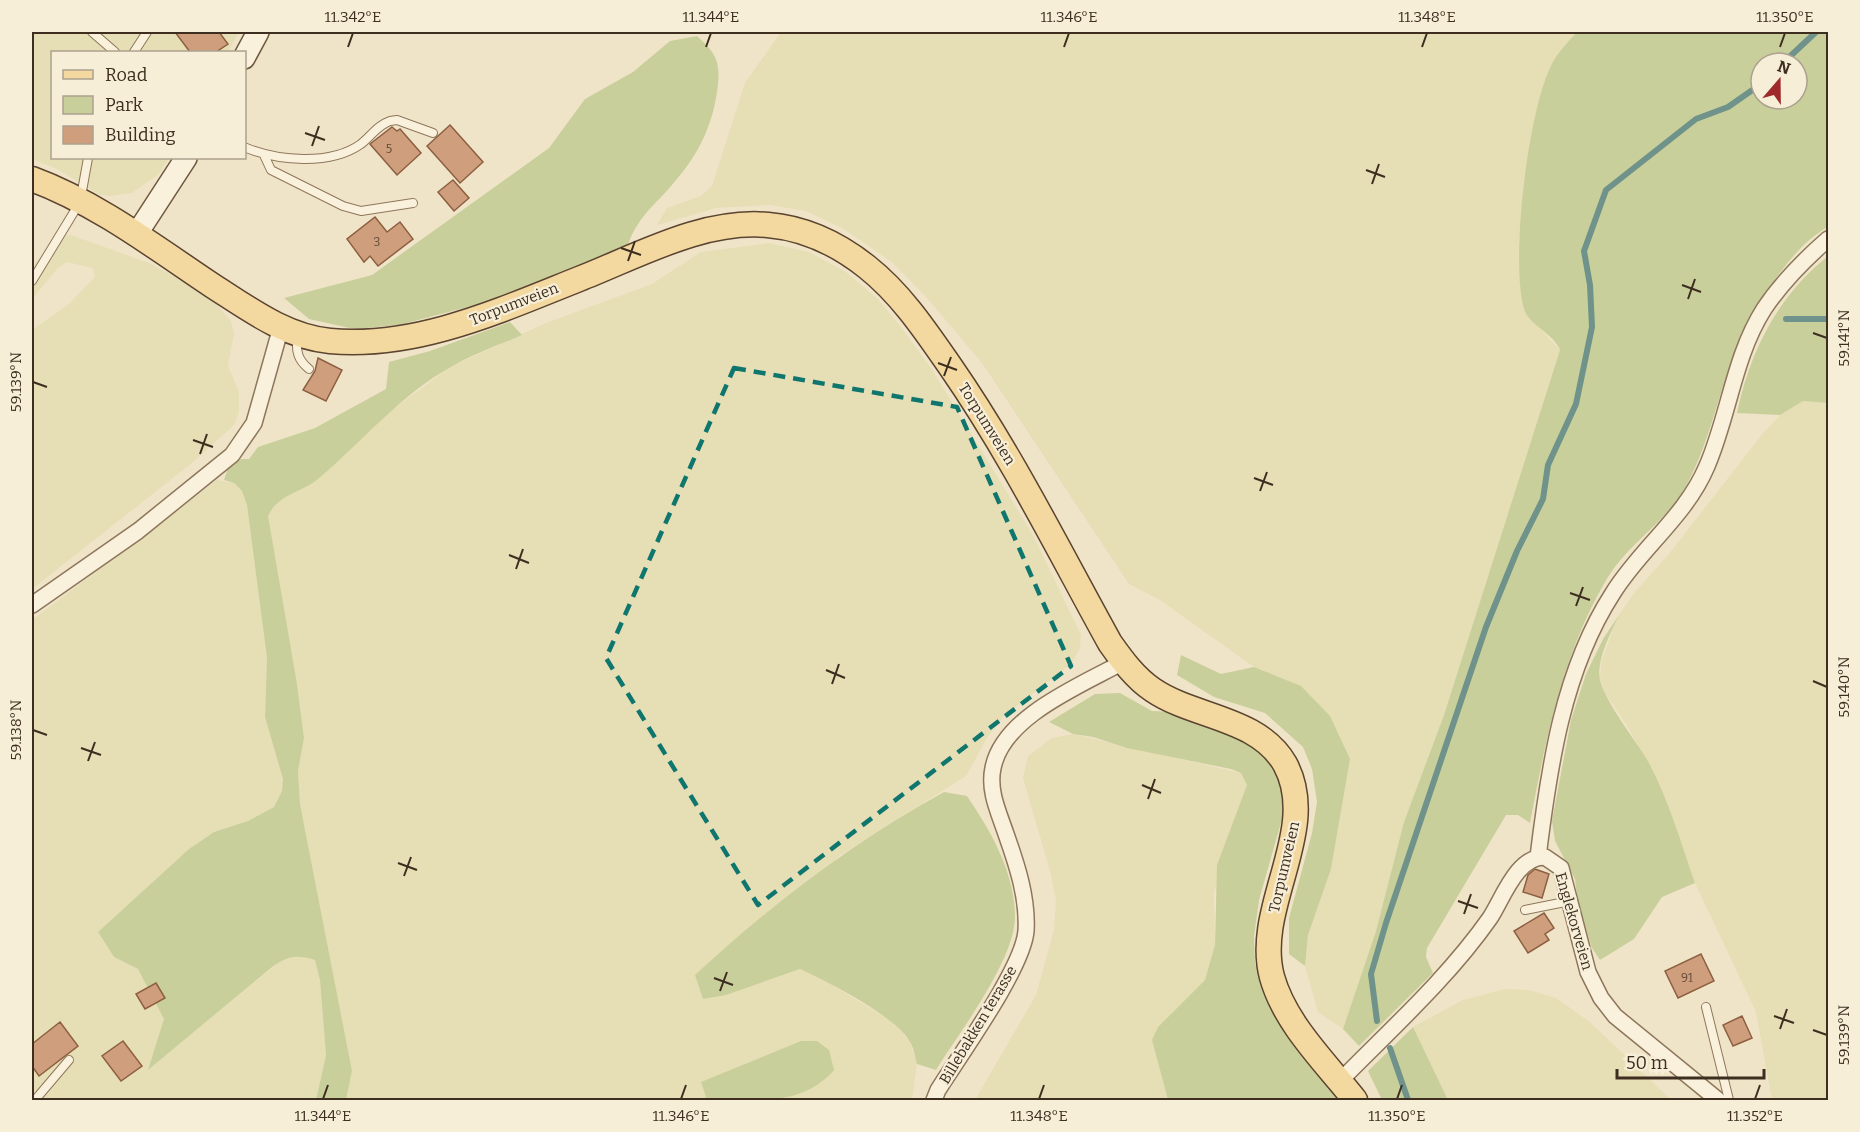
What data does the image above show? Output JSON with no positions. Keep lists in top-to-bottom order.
{
  "streets": {
    "main road": ["Torpumveien"],
    "street": ["Englekorveien", "Billebakken terasse"]
  },
  "crossings": [
    ["Torpumveien", "Billebakken terasse"]
  ],
  "house_numbers": ["5", "3", "91"],
  "legend": ["Road", "Park", "Building"],
  "scale_bar": "50 m",
  "north": "top",
  "coordinates": [
    "11.342°E",
    "11.344°E",
    "11.346°E",
    "11.348°E",
    "11.350°E",
    "59.141°N",
    "59.139°N",
    "59.140°N",
    "59.138°N",
    "11.352°E"
  ]
}
